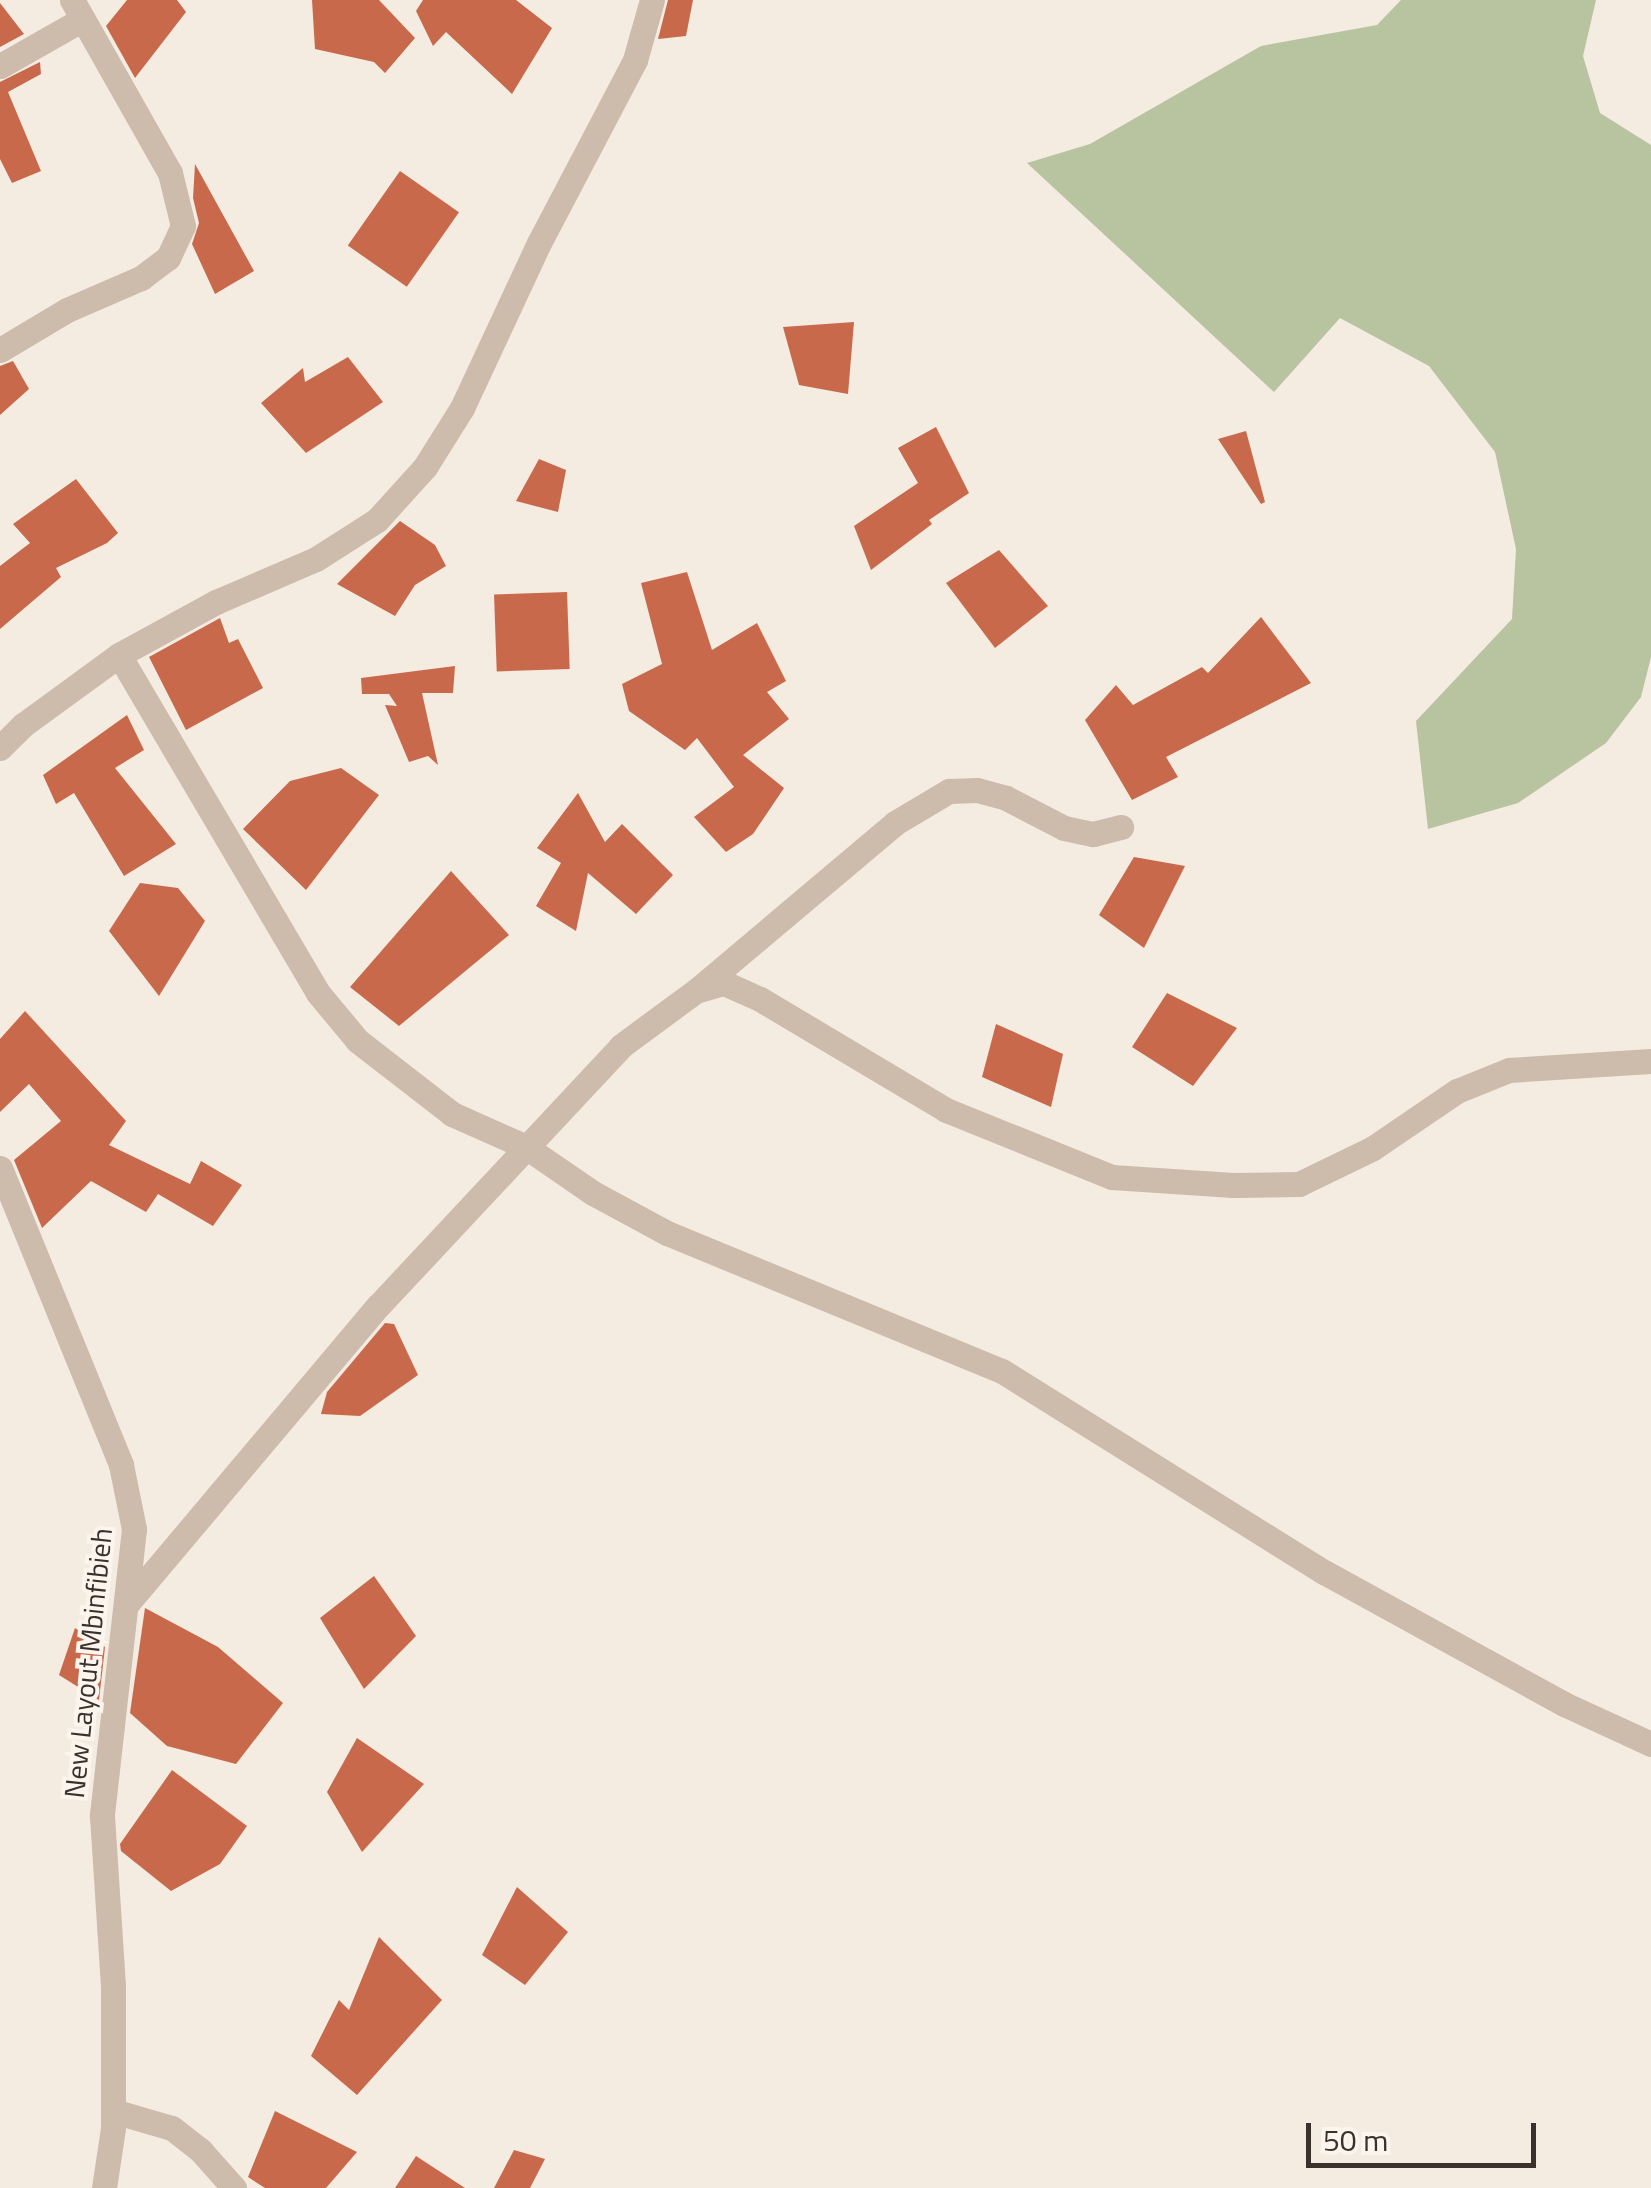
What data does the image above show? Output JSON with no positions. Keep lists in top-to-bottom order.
{
  "streets": {
    "street": ["New Layout Mbinfibieh"]
  },
  "scale_bar": "50 m"
}
